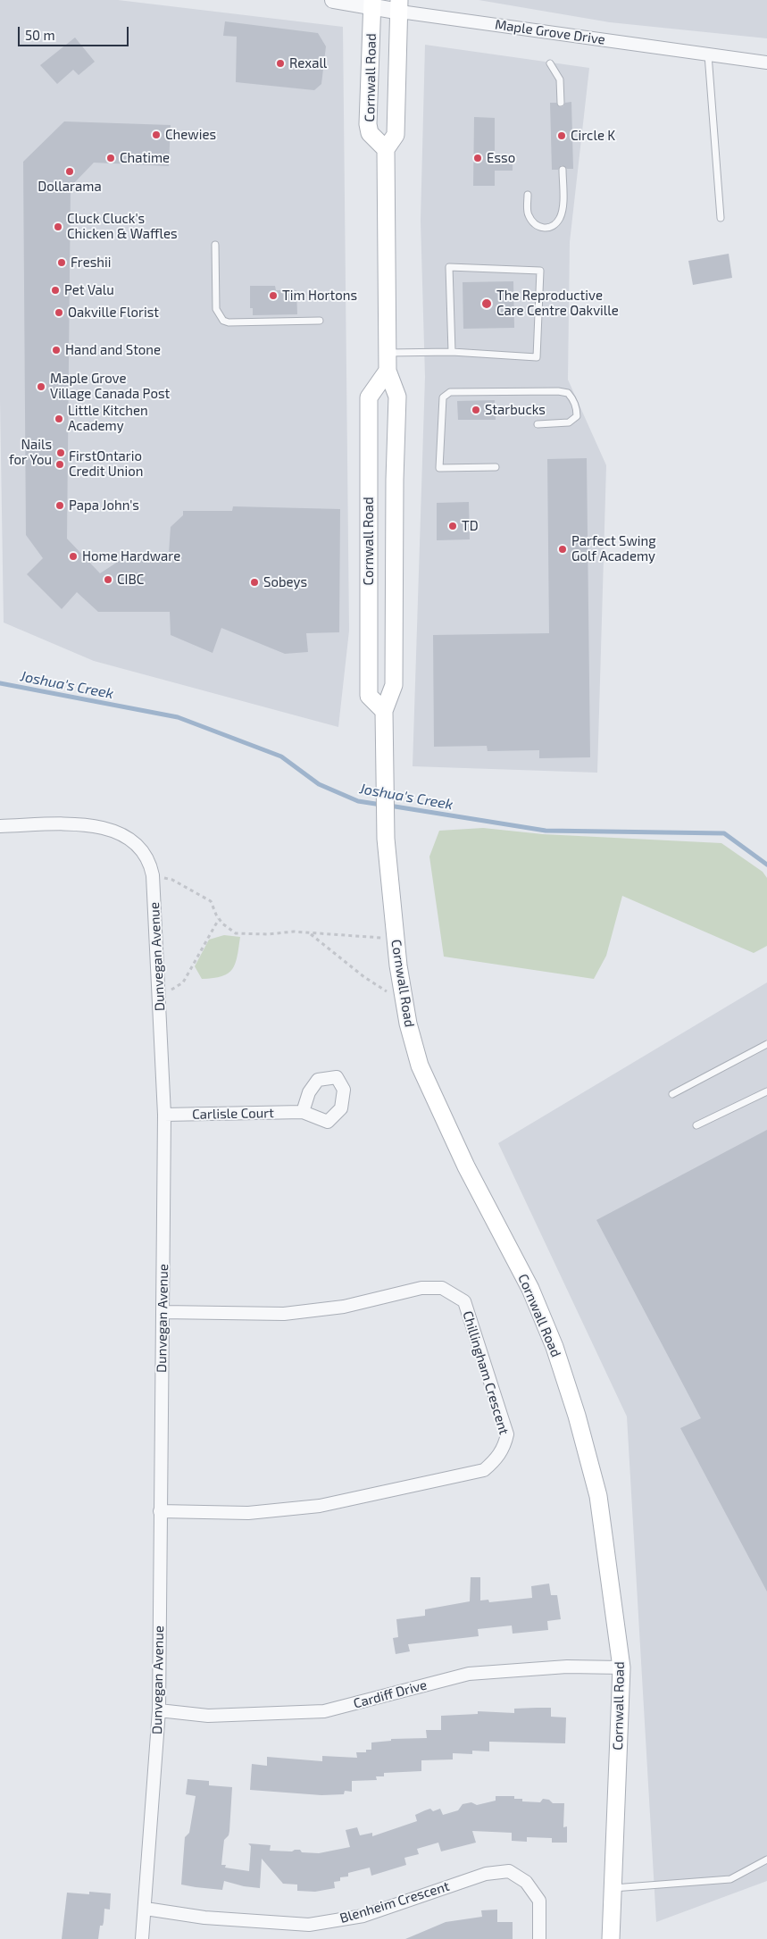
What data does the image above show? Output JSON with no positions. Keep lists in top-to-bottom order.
{
  "streets": {
    "main road": ["Cornwall Road"],
    "street": [
      "Maple Grove Drive",
      "Dunvegan Avenue",
      "Carlisle Court",
      "Chillingham Crescent",
      "Cardiff Drive",
      "Blenheim Crescent"
    ]
  },
  "crossings": [
    ["Maple Grove Drive", "Cornwall Road"],
    ["Cornwall Road", "Cardiff Drive"],
    ["Dunvegan Avenue", "Carlisle Court"],
    ["Dunvegan Avenue", "Chillingham Crescent"],
    ["Dunvegan Avenue", "Cardiff Drive"],
    ["Dunvegan Avenue", "Blenheim Crescent"]
  ],
  "water": ["Joshua's Creek"],
  "places": [
    "Rexall",
    "Chewies",
    "Circle K",
    "Chatime",
    "Esso",
    "Dollarama",
    "Cluck Cluck's Chicken & Waffles",
    "Freshii",
    "Pet Valu",
    "Tim Hortons",
    "The Reproductive Care Centre Oakville",
    "Oakville Florist",
    "Hand and Stone",
    "Maple Grove Village Canada Post",
    "Starbucks",
    "Little Kitchen Academy",
    "Nails for You",
    "FirstOntario Credit Union",
    "Papa John's",
    "TD",
    "Parfect Swing Golf Academy",
    "Home Hardware",
    "CIBC",
    "Sobeys"
  ],
  "scale_bar": "50 m"
}
